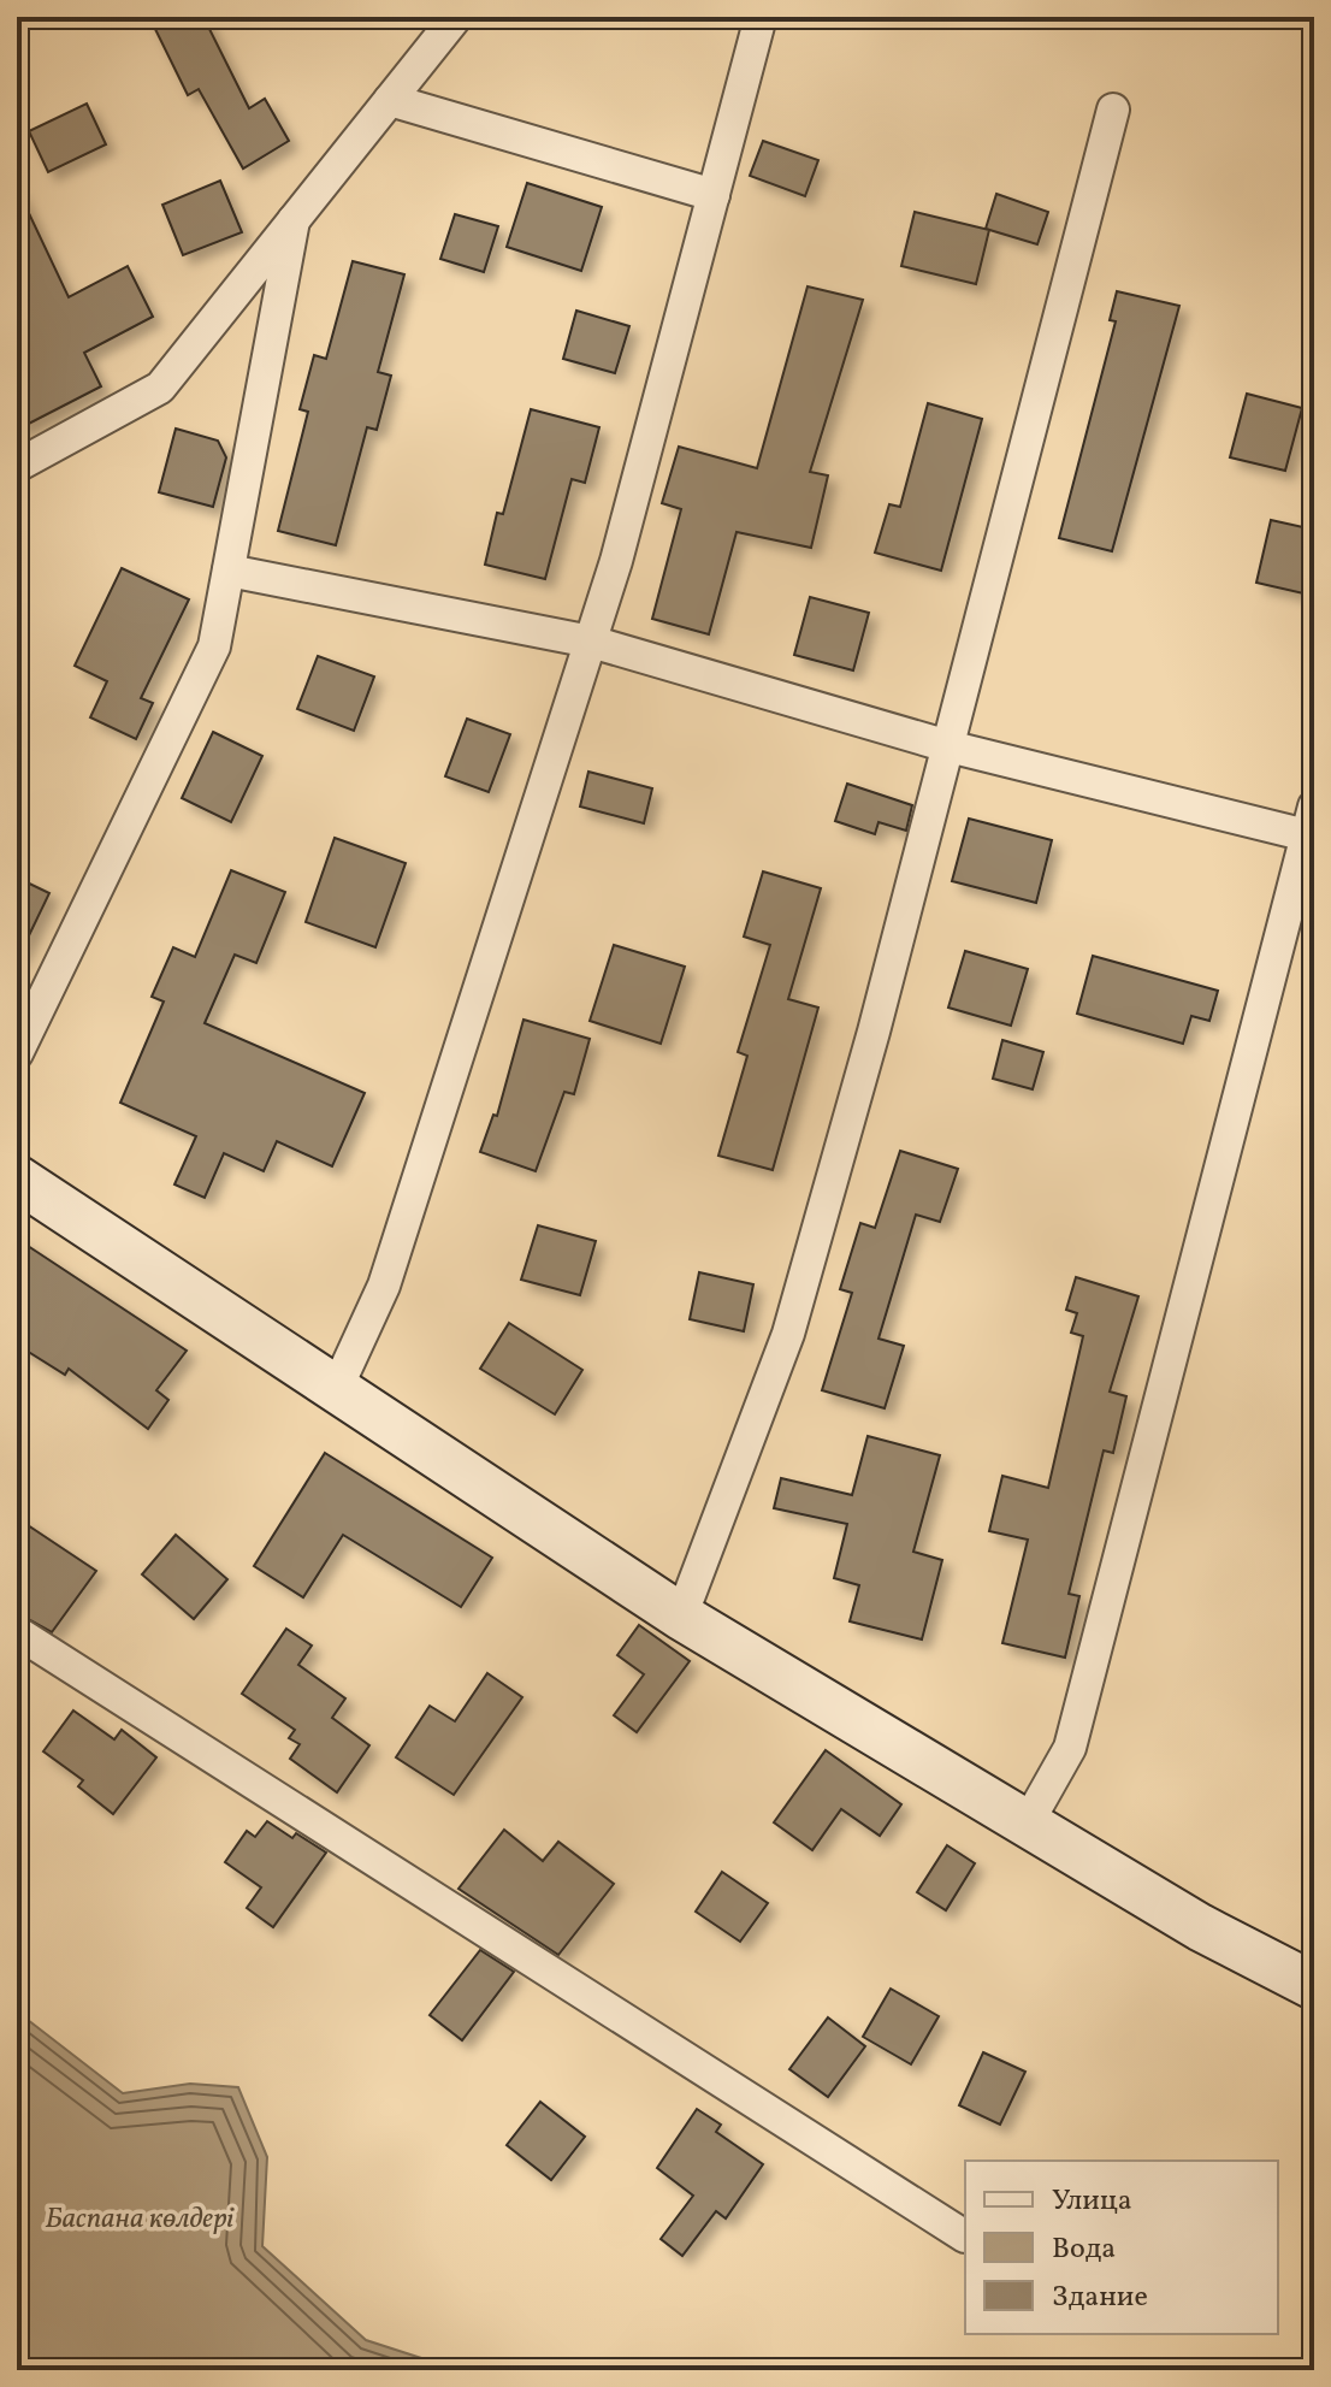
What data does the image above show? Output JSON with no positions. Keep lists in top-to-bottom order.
{
  "water": ["Баспана көлдері"],
  "legend": ["Улица", "Вода", "Здание"]
}
